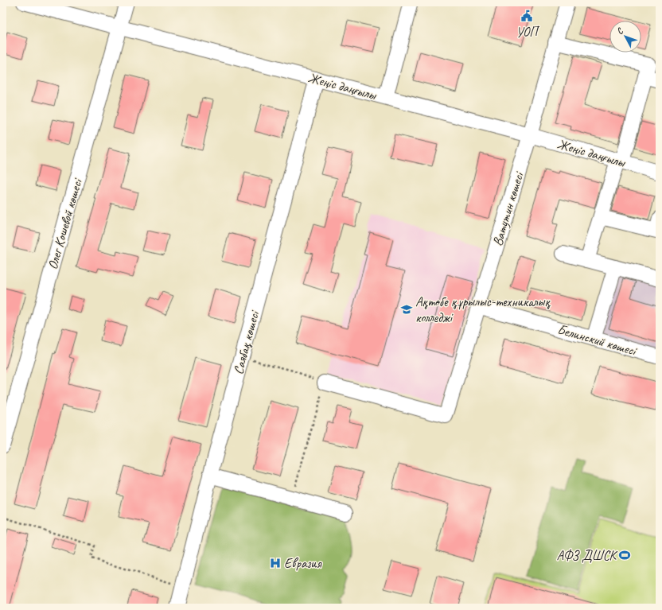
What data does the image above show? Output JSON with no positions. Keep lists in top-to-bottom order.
{
  "streets": {
    "street": [
      "Жеңіс даңғылы",
      "Ватутин көшесі",
      "Олег Кошевой көшесі",
      "Белинский көшесі",
      "Саябақ көшесі"
    ]
  },
  "crossings": [
    ["Жеңіс даңғылы", "Ватутин көшесі"],
    ["Жеңіс даңғылы", "Олег Кошевой көшесі"],
    ["Жеңіс даңғылы", "Саябақ көшесі"],
    ["Ватутин көшесі", "Белинский көшесі"]
  ],
  "places": {
    "public building": ["УОП"],
    "school or university": ["Ақтөбе құрылыс-техникалық колледжі"],
    "sports": ["АФЗ ДШСК"],
    "hospital": ["Евразия"]
  },
  "north": "top left"
}
